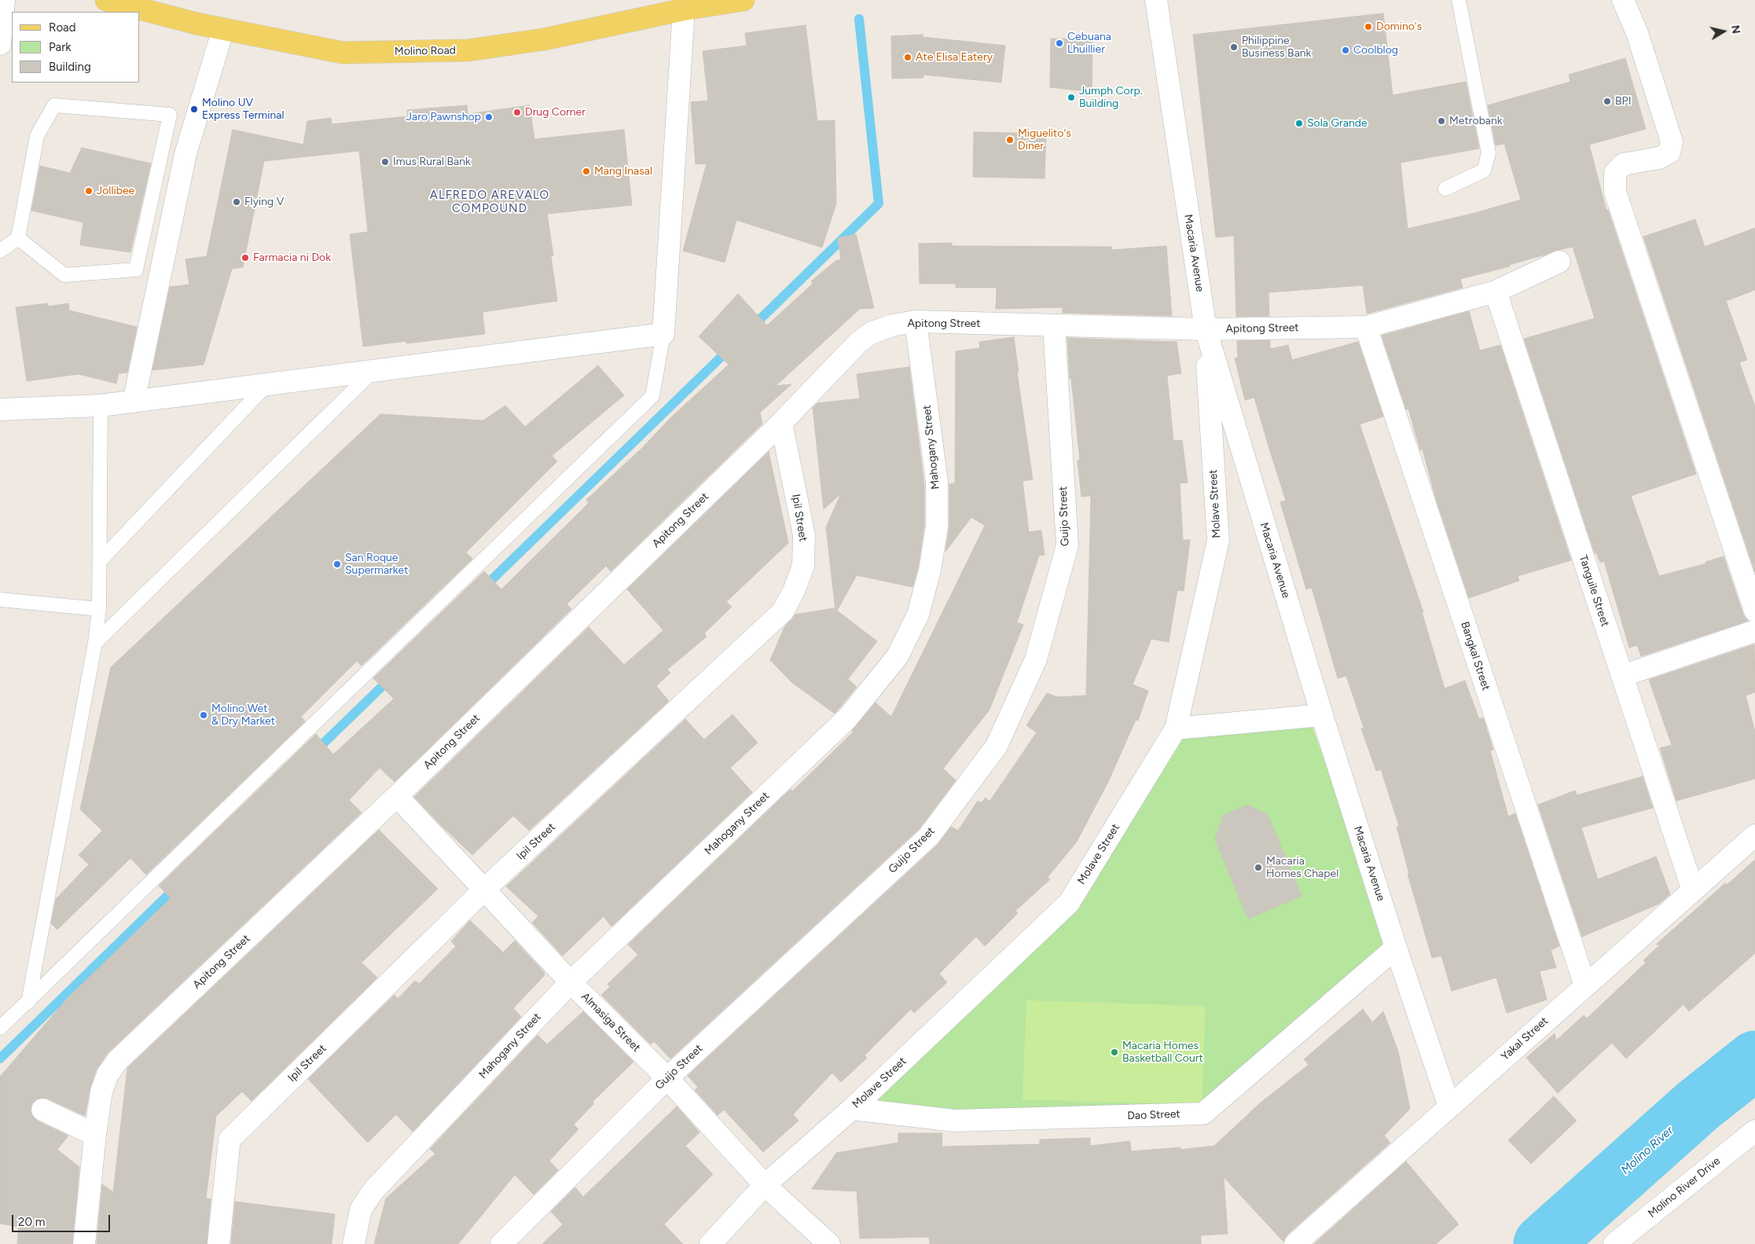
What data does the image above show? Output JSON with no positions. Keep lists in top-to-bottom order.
{
  "streets": {
    "main road": ["Molino Road"],
    "street": [
      "Macaria Avenue",
      "Apitong Street",
      "Mahogany Street",
      "Molave Street",
      "Guijo Street",
      "Ipil Street",
      "Tanguile Street",
      "Bangkal Street",
      "Almasiga Street",
      "Yakal Street",
      "Dao Street",
      "Molino River Drive"
    ]
  },
  "crossings": [
    ["Macaria Avenue", "Apitong Street"],
    ["Macaria Avenue", "Molave Street"],
    ["Macaria Avenue", "Yakal Street"],
    ["Macaria Avenue", "Dao Street"],
    ["Apitong Street", "Mahogany Street"],
    ["Apitong Street", "Molave Street"],
    ["Apitong Street", "Guijo Street"],
    ["Apitong Street", "Ipil Street"],
    ["Apitong Street", "Tanguile Street"],
    ["Apitong Street", "Bangkal Street"],
    ["Apitong Street", "Almasiga Street"],
    ["Mahogany Street", "Almasiga Street"],
    ["Molave Street", "Almasiga Street"],
    ["Molave Street", "Dao Street"],
    ["Guijo Street", "Almasiga Street"],
    ["Ipil Street", "Almasiga Street"],
    ["Tanguile Street", "Yakal Street"],
    ["Bangkal Street", "Yakal Street"]
  ],
  "districts": ["ALFREDO AREVALO COMPOUND"],
  "water": ["Molino River"],
  "places": [
    "Domino's",
    "Cebuana Lhuillier",
    "Philippine Business Bank",
    "Coolblog",
    "Ate Elisa Eatery",
    "Jumph Corp. Building",
    "BPI",
    "Molino UV Express Terminal",
    "Drug Corner",
    "Jaro Pawnshop",
    "Metrobank",
    "Sola Grande",
    "Miguelito's Diner",
    "Imus Rural Bank",
    "Mang Inasal",
    "Jollibee",
    "Flying V",
    "Farmacia ni Dok",
    "San Roque Supermarket",
    "Molino Wet & Dry Market",
    "Macaria Homes Chapel",
    "Macaria Homes Basketball Court"
  ],
  "legend": ["Road", "Park", "Building"],
  "scale_bar": "20 m",
  "north": "right"
}
